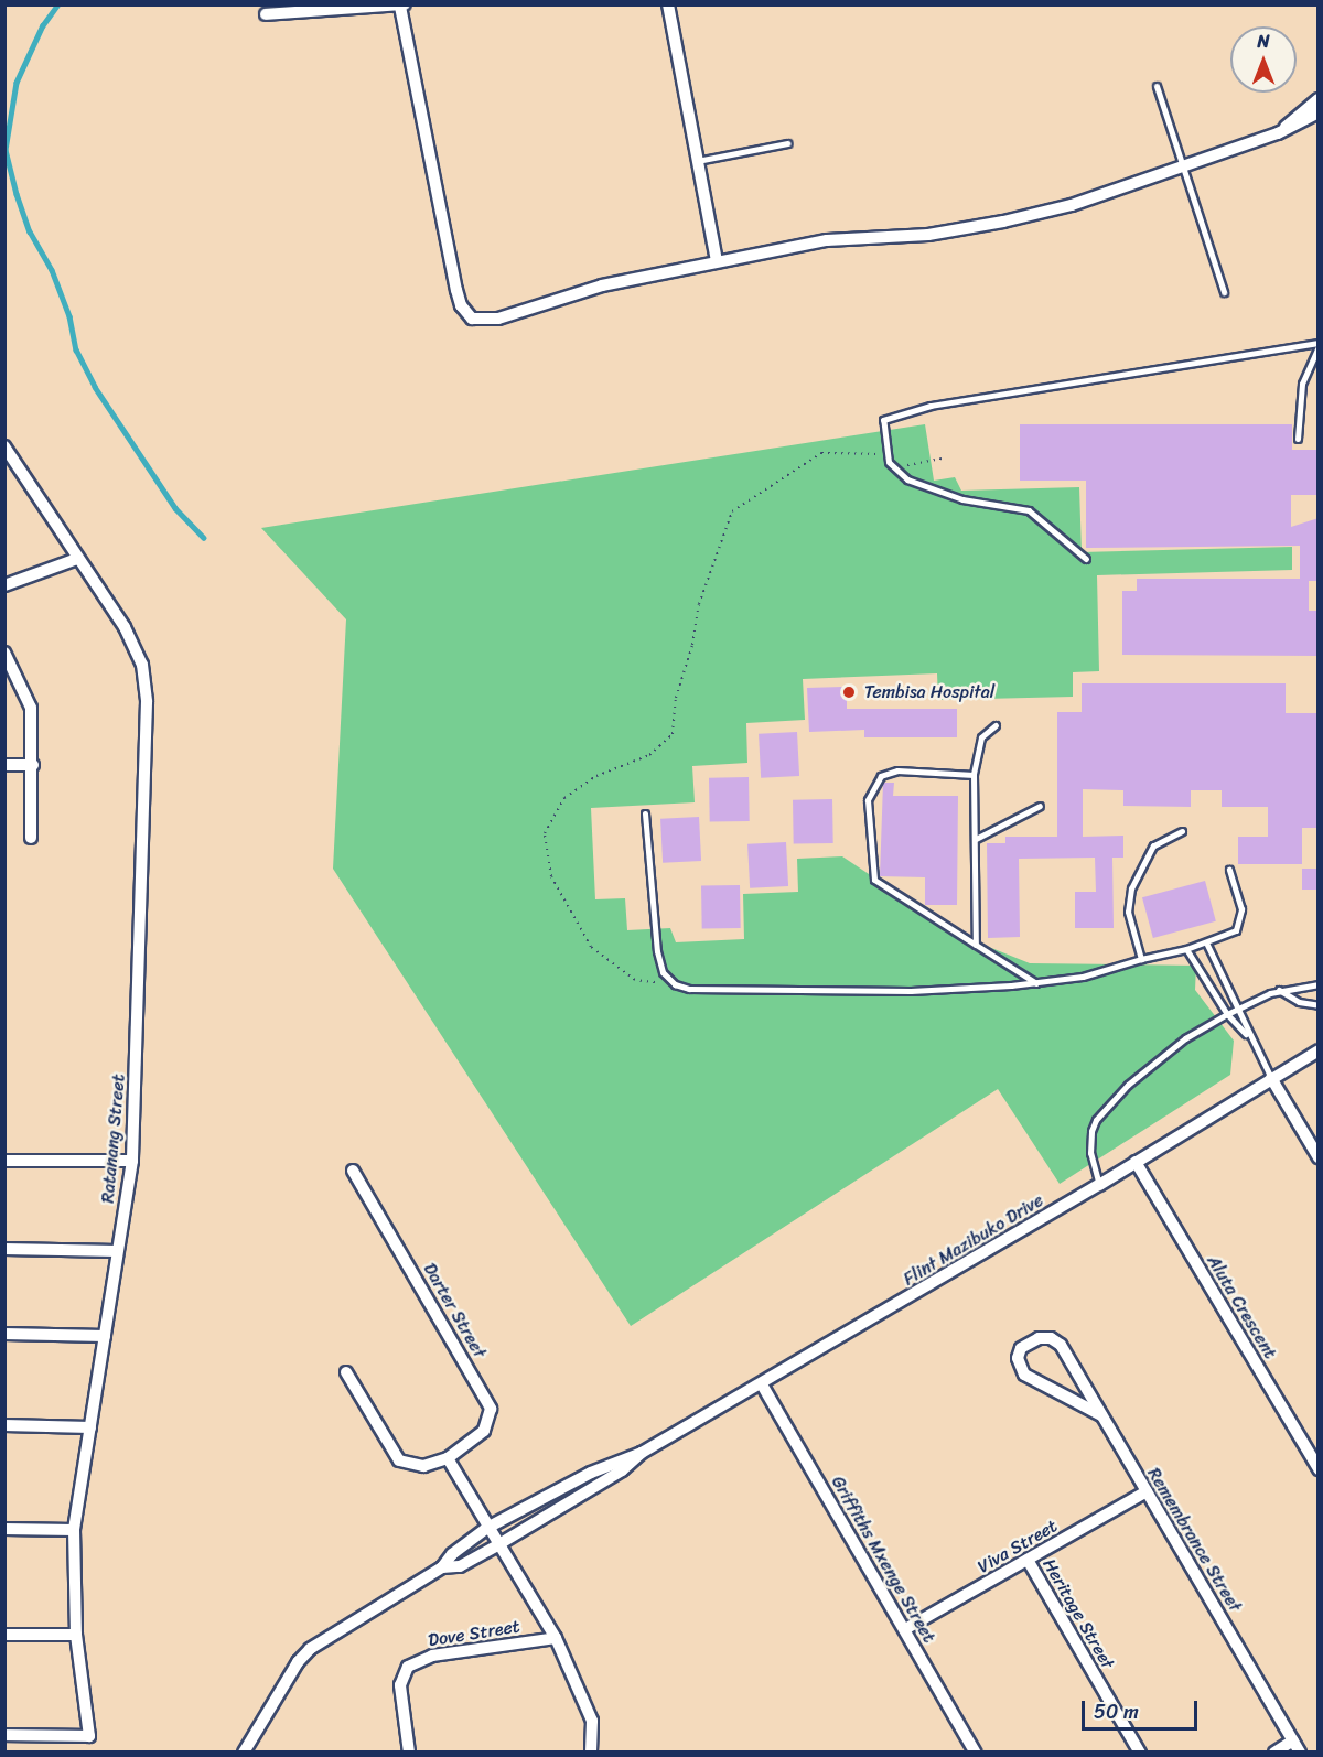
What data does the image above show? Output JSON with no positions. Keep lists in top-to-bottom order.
{
  "streets": {
    "street": [
      "Ratanang Street",
      "Flint Mazibuko Drive",
      "Aluta Crescent",
      "Darter Street",
      "Remembrance Street",
      "Viva Street",
      "Griffiths Mxenge Street",
      "Heritage Street",
      "Dove Street"
    ]
  },
  "crossings": [
    ["Flint Mazibuko Drive", "Aluta Crescent"],
    ["Flint Mazibuko Drive", "Griffiths Mxenge Street"],
    ["Remembrance Street", "Viva Street"],
    ["Viva Street", "Griffiths Mxenge Street"],
    ["Viva Street", "Heritage Street"]
  ],
  "places": ["Tembisa Hospital"],
  "scale_bar": "50 m",
  "north": "top"
}
